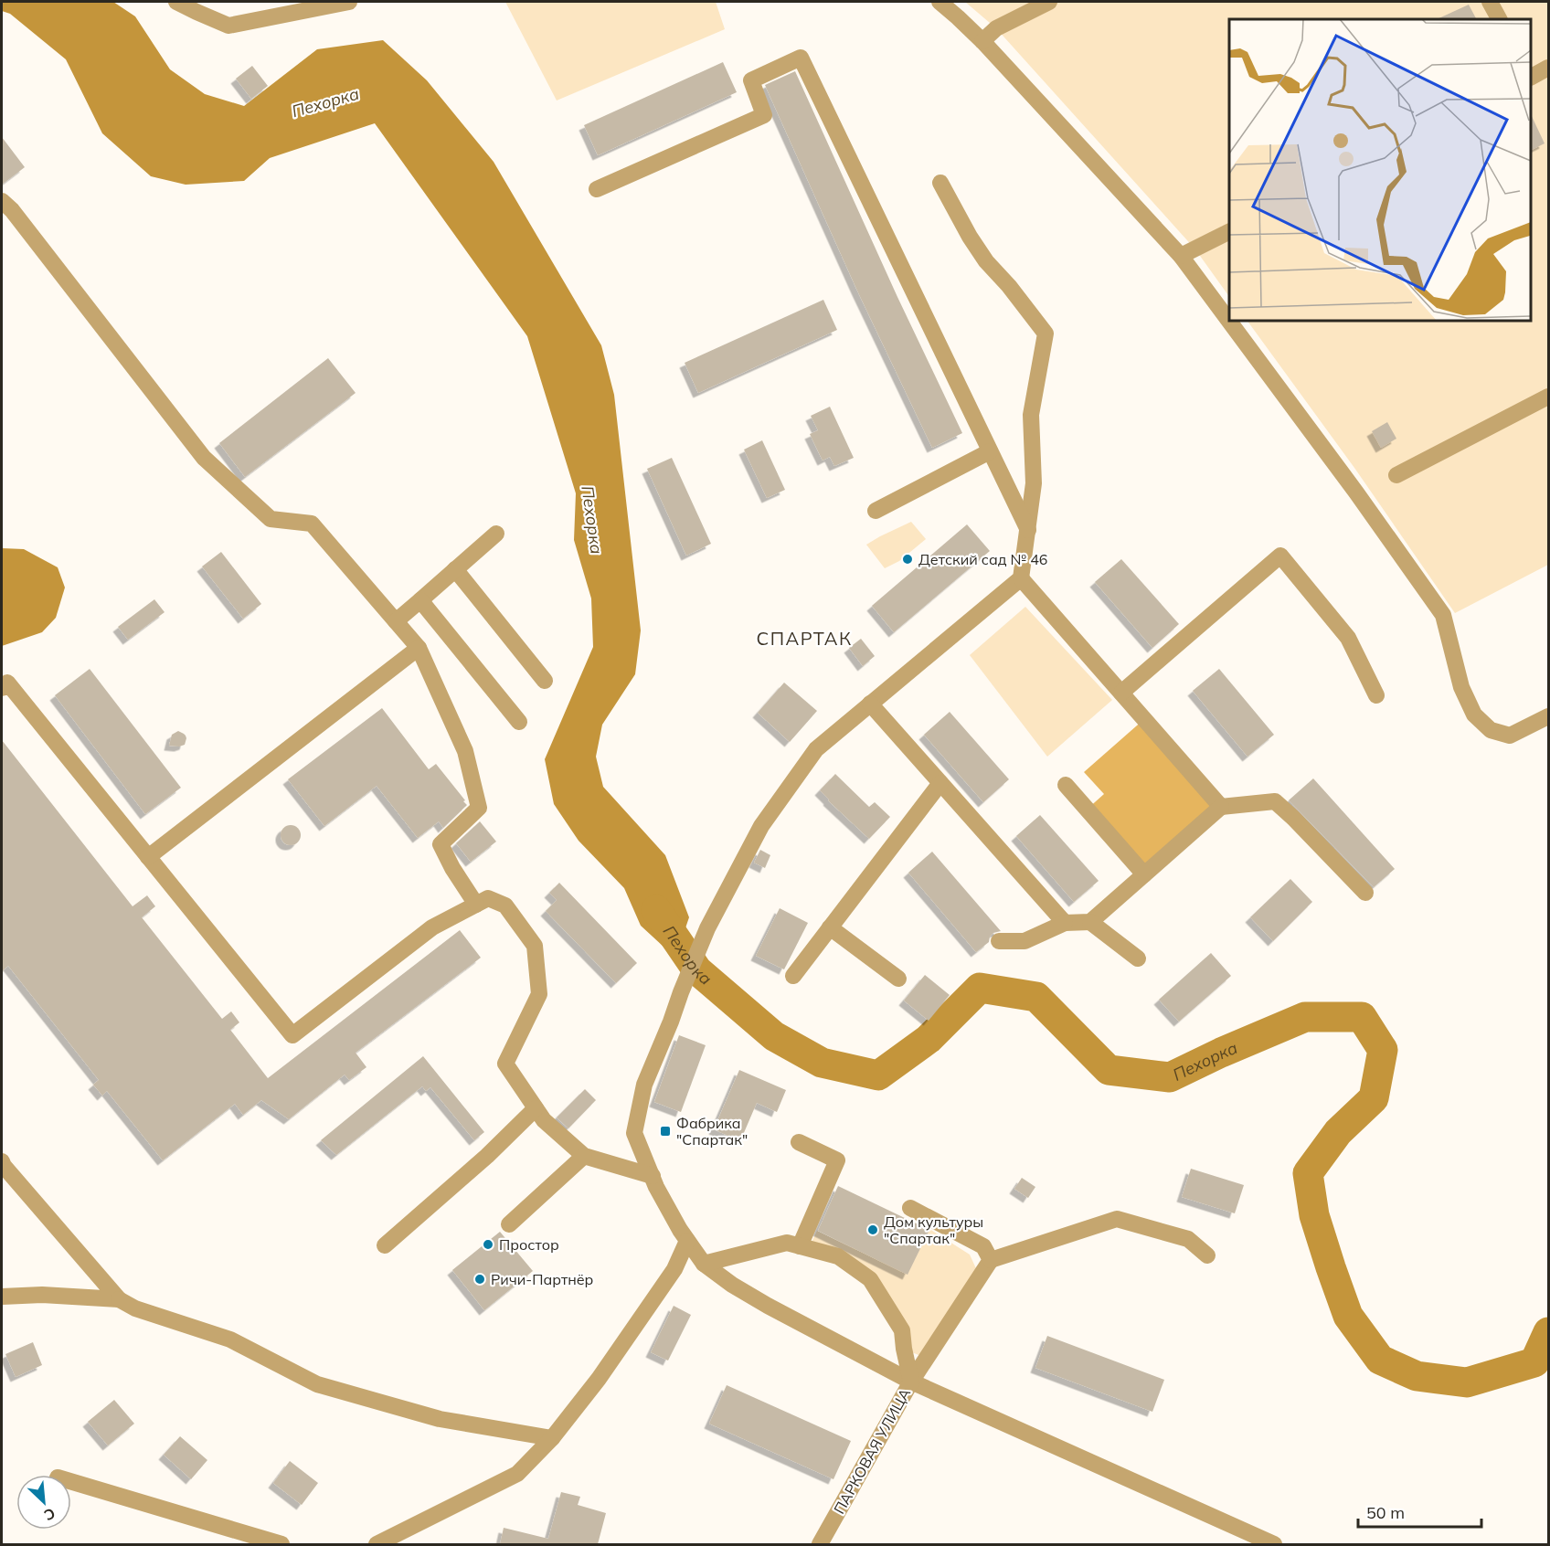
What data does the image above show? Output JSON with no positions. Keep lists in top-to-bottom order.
{
  "streets": {
    "street": ["ПАРКОВАЯ УЛИЦА"]
  },
  "districts": ["СПАРТАК"],
  "water": ["Пехорка"],
  "places": {
    "other": [
      "Детский сад № 46",
      "Дом культуры \"Спартак\"",
      "Простор",
      "Ричи-Партнёр"
    ],
    "transit": ["Фабрика \"Спартак\""]
  },
  "scale_bar": "50 m",
  "north": "bottom right"
}
